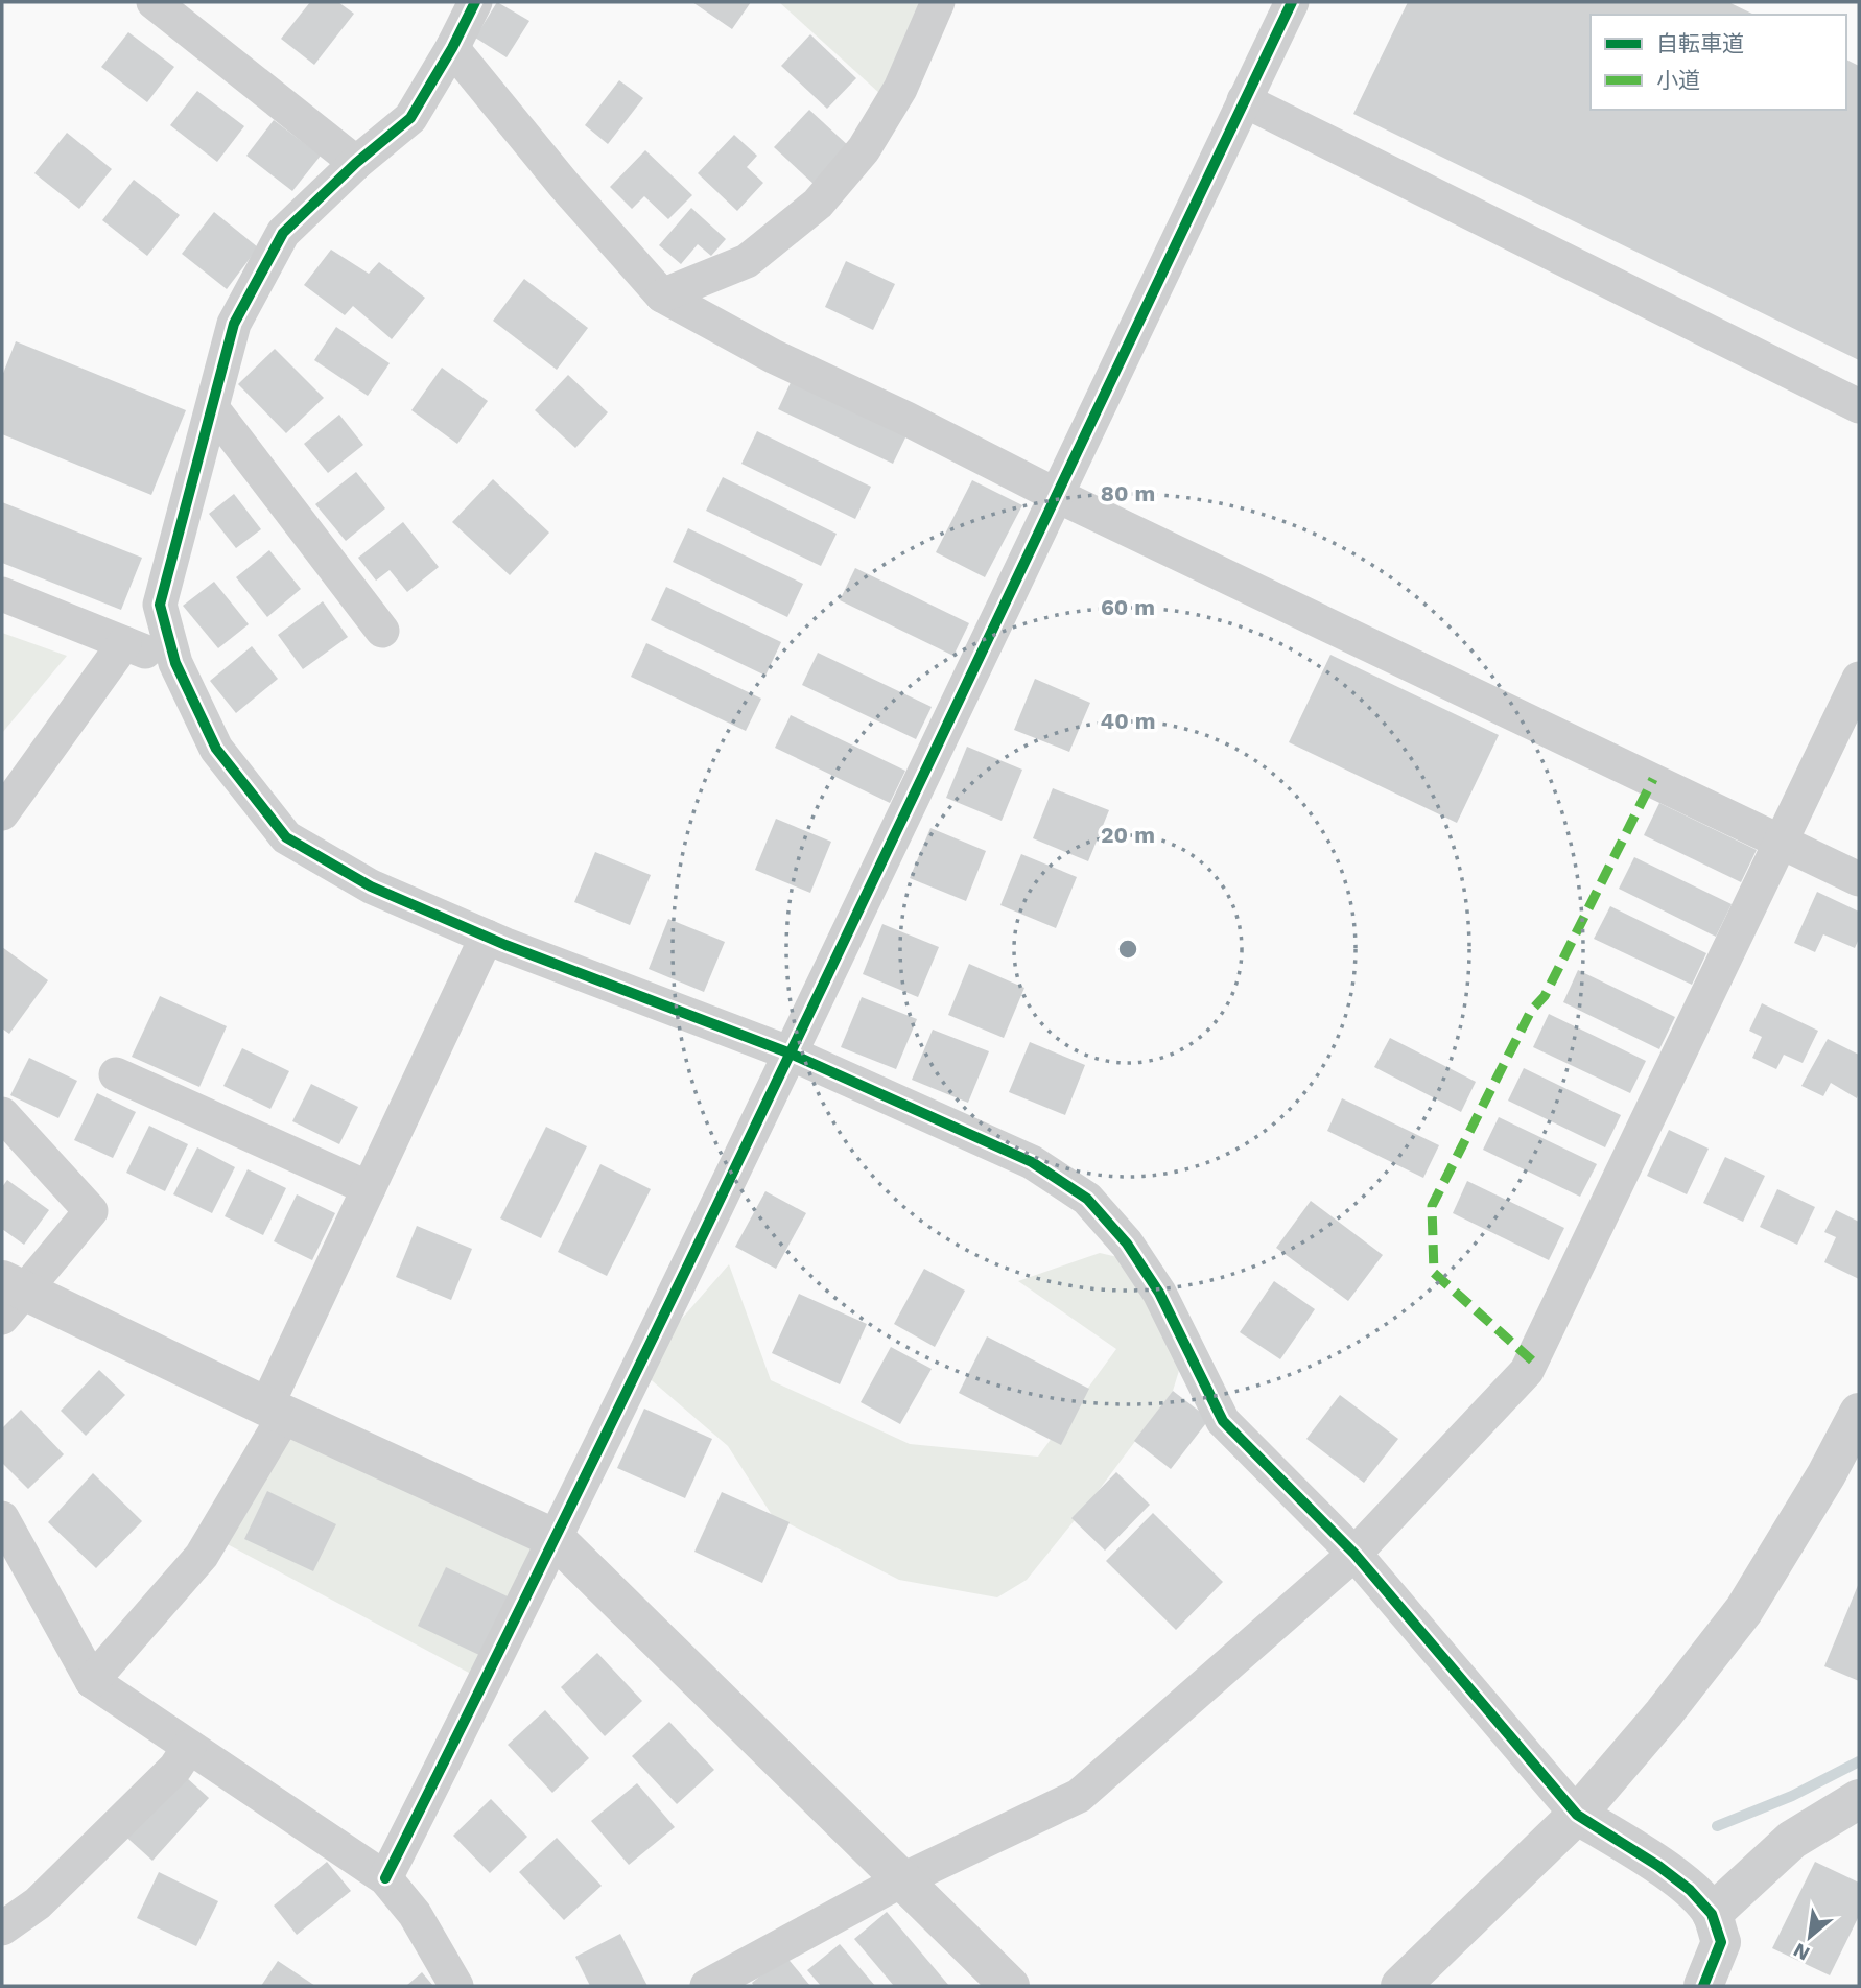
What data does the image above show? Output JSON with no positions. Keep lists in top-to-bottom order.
{
  "legend": ["自転車道", "小道"],
  "north": "bottom left",
  "rings": [
    "80 m",
    "60 m",
    "40 m",
    "20 m"
  ]
}
